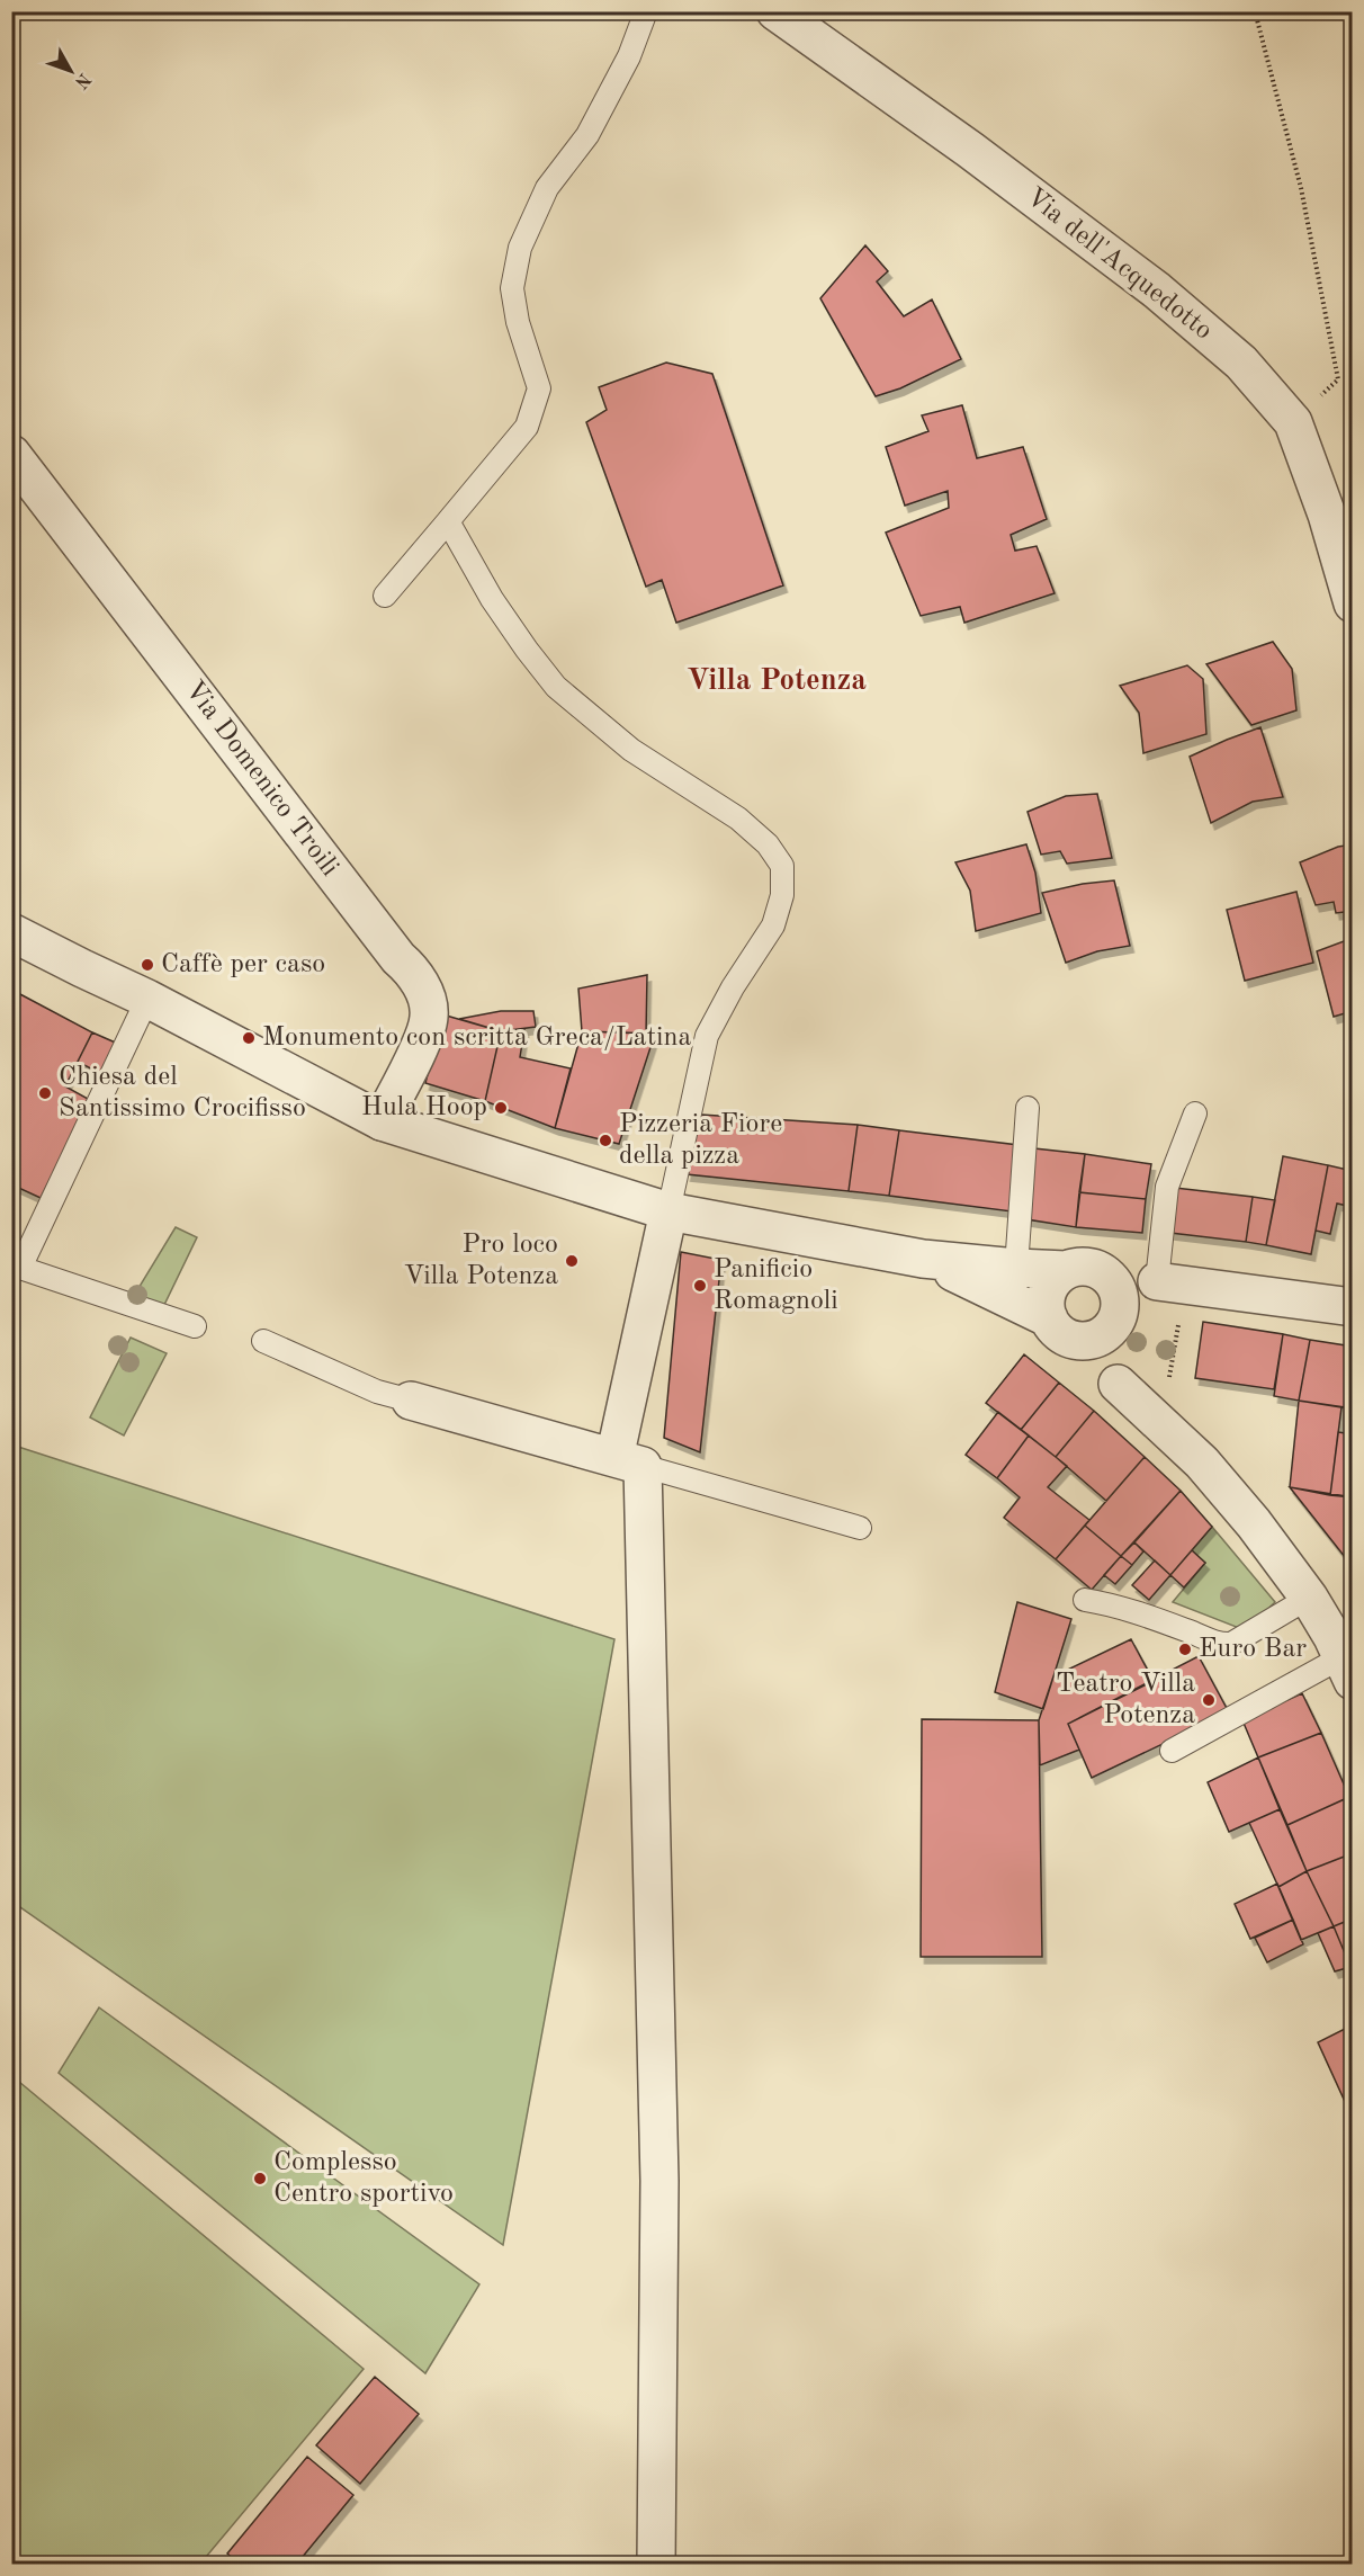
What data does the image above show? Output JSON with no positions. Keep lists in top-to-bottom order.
{
  "streets": {
    "street": ["Via dell'Acquedotto", "Via Domenico Troili"]
  },
  "districts": ["Villa Potenza"],
  "places": [
    "Caffè per caso",
    "Monumento con scritta Greca/Latina",
    "Chiesa del Santissimo Crocifisso",
    "Hula Hoop",
    "Pizzeria Fiore della pizza",
    "Pro loco Villa Potenza",
    "Panificio Romagnoli",
    "Euro Bar",
    "Teatro Villa Potenza",
    "Complesso Centro sportivo"
  ],
  "north": "bottom right"
}
